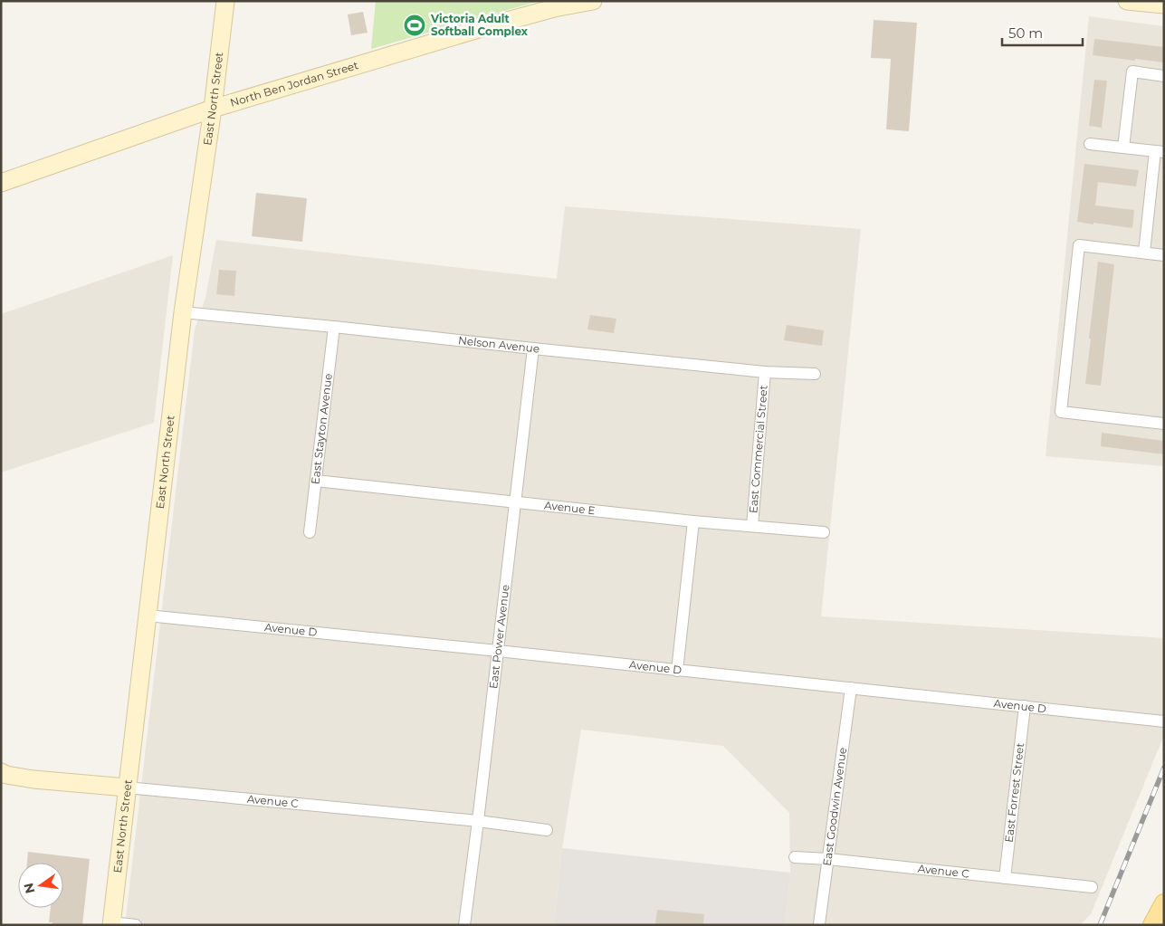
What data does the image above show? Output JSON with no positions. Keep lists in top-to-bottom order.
{
  "streets": {
    "street": [
      "North Ben Jordan Street",
      "East North Street",
      "Nelson Avenue",
      "East Stayton Avenue",
      "East Commercial Street",
      "Avenue E",
      "Avenue D",
      "East Power Avenue",
      "East Forrest Street",
      "Avenue C",
      "East Goodwin Avenue"
    ]
  },
  "crossings": [
    ["North Ben Jordan Street", "East North Street"],
    ["East North Street", "Nelson Avenue"],
    ["East North Street", "Avenue D"],
    ["East North Street", "Avenue C"],
    ["Nelson Avenue", "East Stayton Avenue"],
    ["Nelson Avenue", "East Commercial Street"],
    ["Nelson Avenue", "East Power Avenue"],
    ["East Stayton Avenue", "Avenue E"],
    ["East Commercial Street", "Avenue E"],
    ["Avenue E", "East Power Avenue"],
    ["Avenue D", "East Power Avenue"],
    ["Avenue D", "East Forrest Street"],
    ["Avenue D", "East Goodwin Avenue"],
    ["East Power Avenue", "Avenue C"],
    ["East Forrest Street", "Avenue C"],
    ["Avenue C", "East Goodwin Avenue"]
  ],
  "places": {
    "sports": ["Victoria Adult Softball Complex"]
  },
  "scale_bar": "50 m",
  "north": "left"
}
